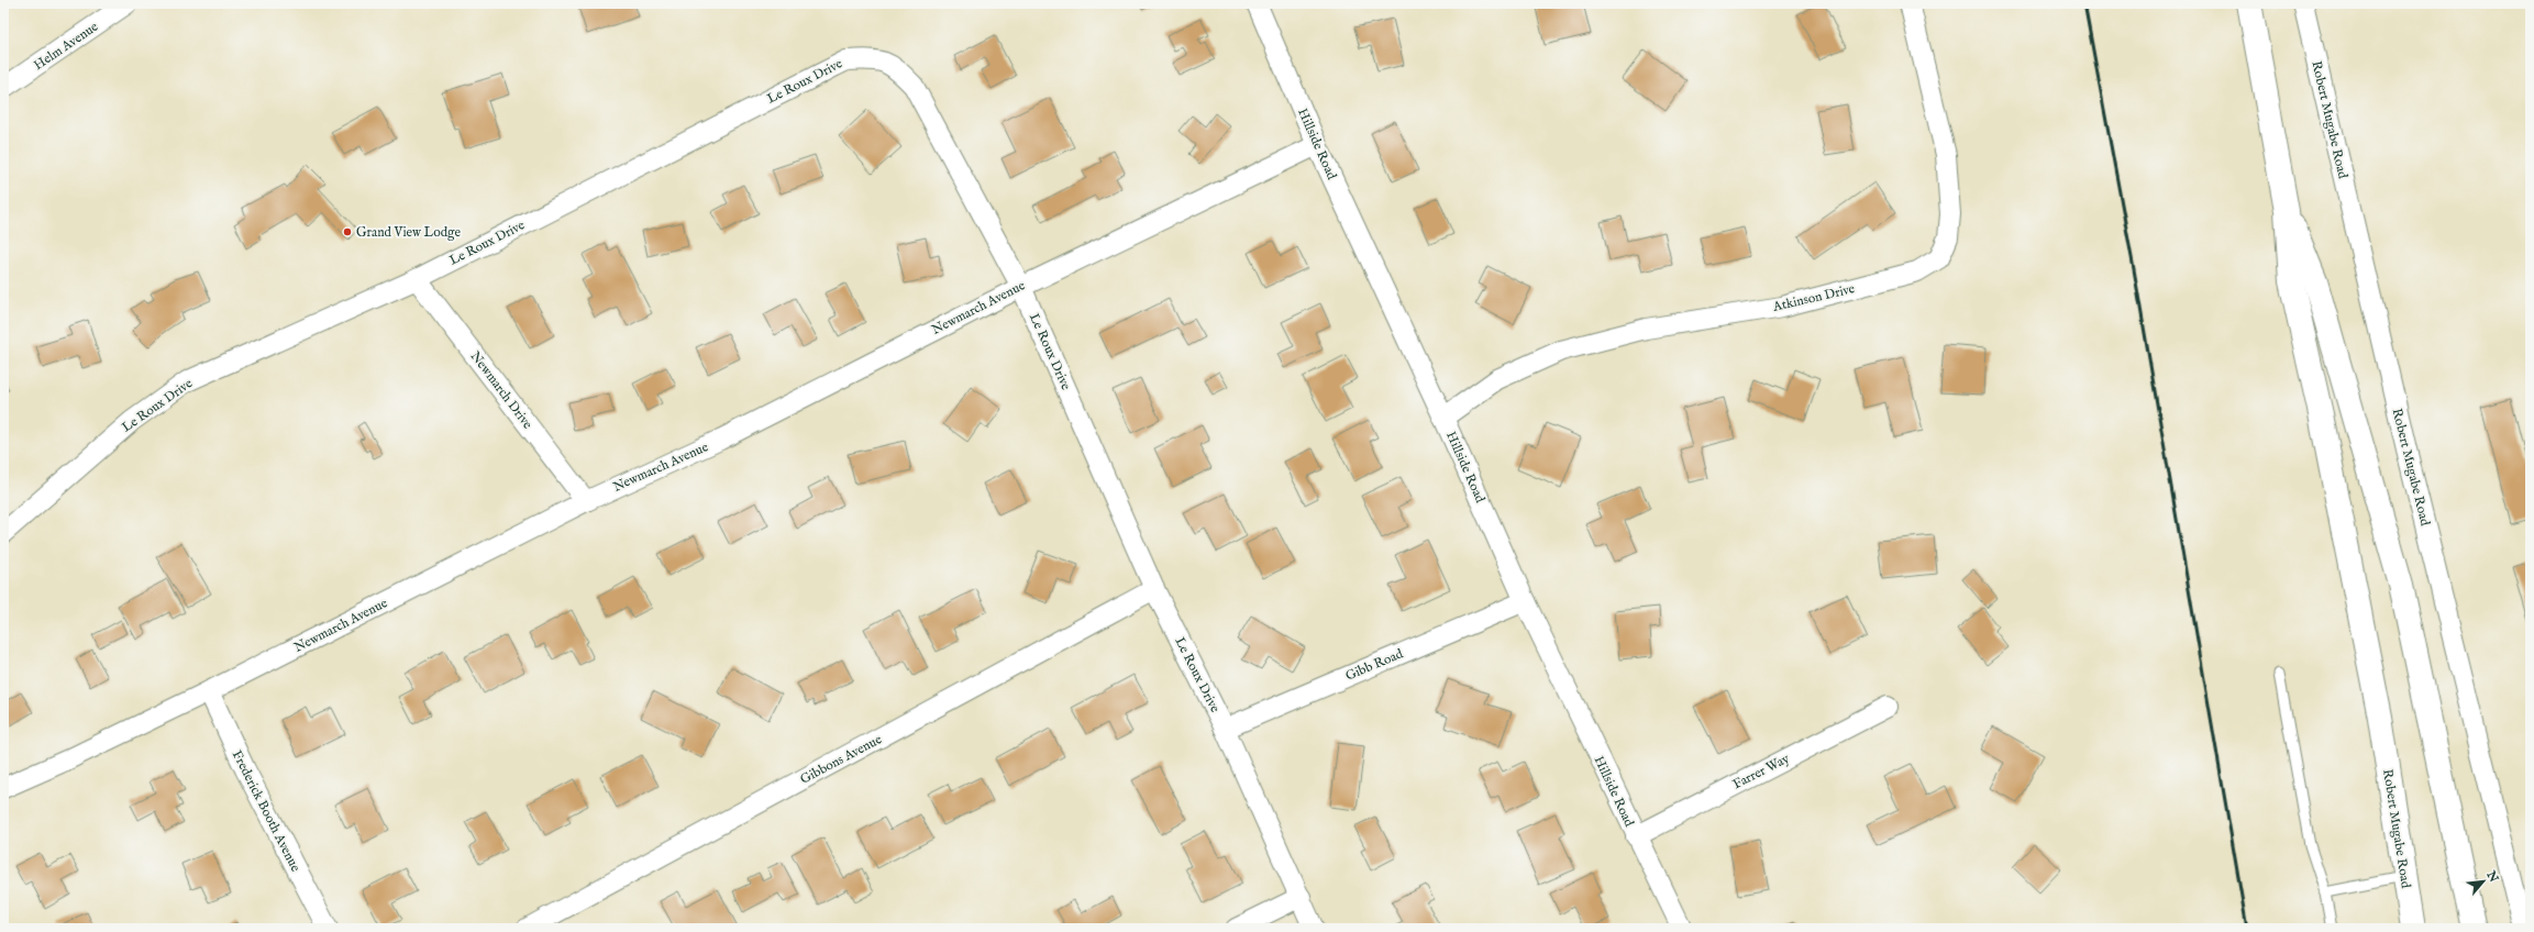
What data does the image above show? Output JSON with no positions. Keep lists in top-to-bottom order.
{
  "streets": {
    "main road": ["Robert Mugabe Road"],
    "street": [
      "Helm Avenue",
      "Le Roux Drive",
      "Hillside Road",
      "Atkinson Drive",
      "Newmarch Avenue",
      "Newmarch Drive",
      "Gibb Road",
      "Gibbons Avenue",
      "Farrer Way",
      "Frederick Booth Avenue"
    ]
  },
  "crossings": [
    ["Le Roux Drive", "Newmarch Avenue"],
    ["Le Roux Drive", "Newmarch Drive"],
    ["Le Roux Drive", "Gibb Road"],
    ["Le Roux Drive", "Gibbons Avenue"],
    ["Hillside Road", "Atkinson Drive"],
    ["Hillside Road", "Newmarch Avenue"],
    ["Hillside Road", "Gibb Road"],
    ["Hillside Road", "Farrer Way"],
    ["Newmarch Avenue", "Newmarch Drive"],
    ["Newmarch Avenue", "Frederick Booth Avenue"]
  ],
  "places": ["Grand View Lodge"],
  "north": "top right"
}
